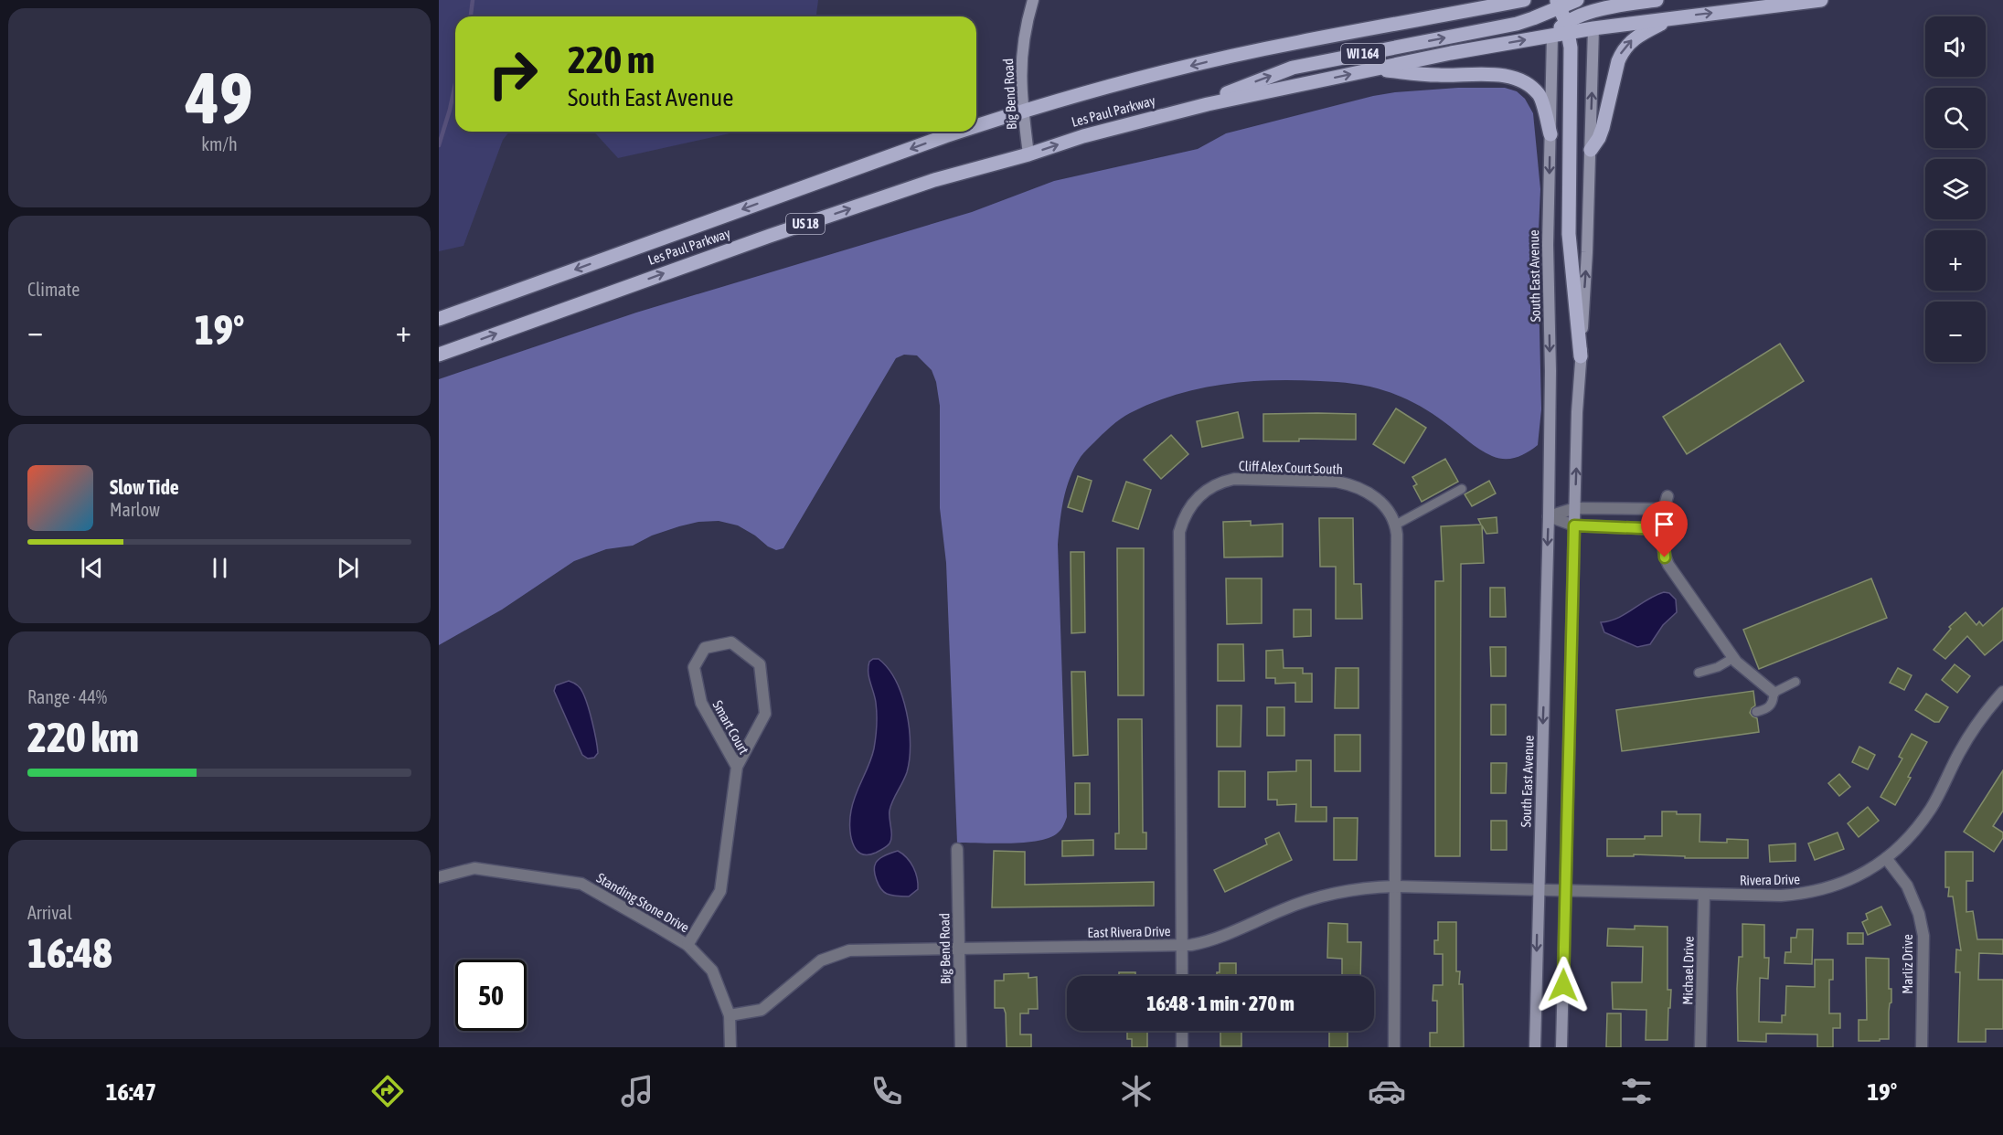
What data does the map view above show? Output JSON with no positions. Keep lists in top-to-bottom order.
{
  "streets": {
    "main road": [
      "WI 164",
      "Big Bend Road",
      "Les Paul Parkway",
      "US 18",
      "South East Avenue"
    ],
    "street": [
      "Cliff Alex Court South",
      "Smart Court",
      "Rivera Drive",
      "Standing Stone Drive",
      "East Rivera Drive",
      "Marliz Drive",
      "Michael Drive"
    ]
  },
  "crossings": [
    ["WI 164", "Les Paul Parkway"],
    ["Big Bend Road", "Les Paul Parkway"],
    ["Big Bend Road", "East Rivera Drive"],
    ["Les Paul Parkway", "South East Avenue"],
    ["South East Avenue", "Rivera Drive"],
    ["South East Avenue", "East Rivera Drive"],
    ["Cliff Alex Court South", "East Rivera Drive"],
    ["Smart Court", "Standing Stone Drive"],
    ["Rivera Drive", "East Rivera Drive"],
    ["Rivera Drive", "Marliz Drive"],
    ["Rivera Drive", "Michael Drive"],
    ["Standing Stone Drive", "East Rivera Drive"]
  ],
  "page": {
    "tile": [
      ["49", "km/h"],
      "Climate",
      ["Range · 44%", "220 km"],
      ["Arrival", "16:48"]
    ],
    "map_buttons": ["+", "−"],
    "turn": ["220 m", "South East Avenue"],
    "heat": ["−", "19°", "+"],
    "song": ["Slow Tide", "Marlow"],
    "limit": "50",
    "trip": "16:48 · 1 min · 270 m",
    "tabs": ["16:47", "19°"]
  }
}
